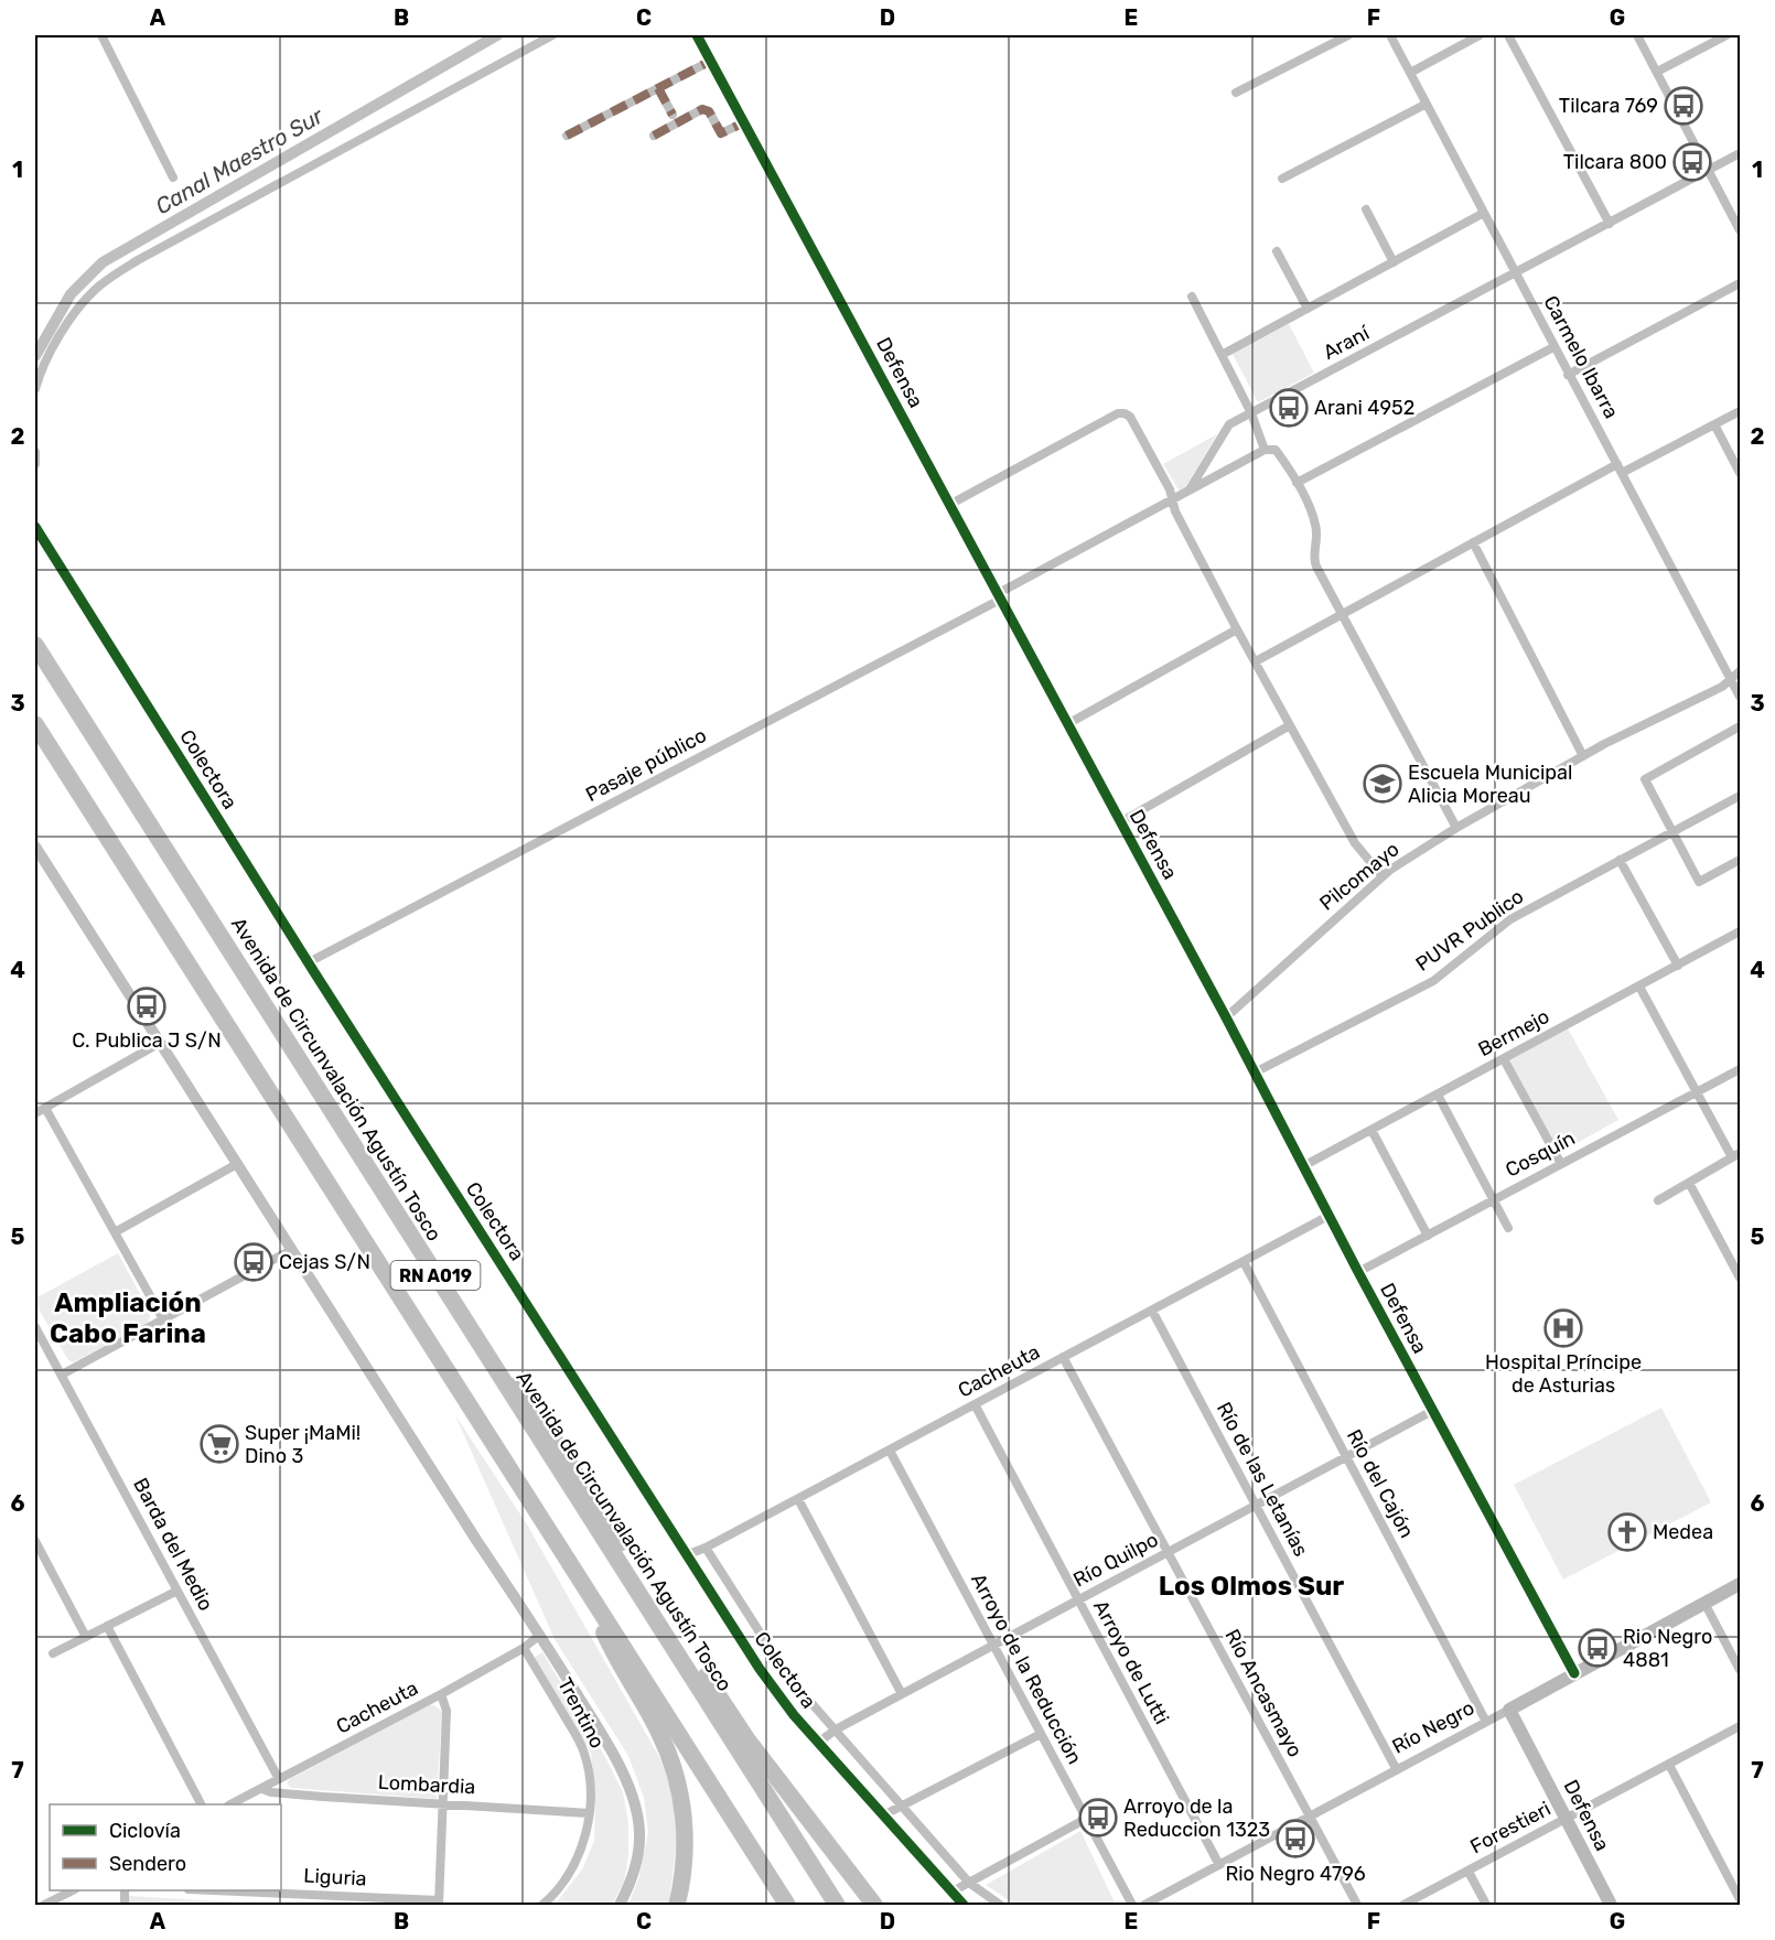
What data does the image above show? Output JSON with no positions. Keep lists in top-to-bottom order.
{
  "streets": {
    "highway": ["Avenida de Circunvalación Agustín Tosco", "RN A019"],
    "main road": ["Defensa", "Río Negro"],
    "street": [
      "Araní",
      "Carmelo Ibarra",
      "Pasaje público",
      "Colectora",
      "Pilcomayo",
      "PUVR Publico",
      "Bermejo",
      "Cosquín",
      "Cacheuta",
      "Río de las Letanías",
      "Río del Cajón",
      "Barda del Medio",
      "Río Quilpo",
      "Arroyo de Lutti",
      "Arroyo de la Reducción",
      "Río Ancasmayo",
      "Trentino",
      "Lombardia",
      "Forestieri",
      "Liguria"
    ]
  },
  "crossings": [
    ["Araní", "Carmelo Ibarra"],
    ["Carmelo Ibarra", "Pilcomayo"],
    ["Defensa", "Pasaje público"],
    ["Defensa", "Pilcomayo"],
    ["Defensa", "PUVR Publico"],
    ["Defensa", "Bermejo"],
    ["Defensa", "Cosquín"],
    ["Defensa", "Cacheuta"],
    ["Defensa", "Río Quilpo"],
    ["Defensa", "Río Negro"],
    ["Defensa", "Forestieri"],
    ["Pasaje público", "Colectora"],
    ["Colectora", "Cacheuta"],
    ["Colectora", "Río Quilpo"],
    ["Cacheuta", "Río de las Letanías"],
    ["Cacheuta", "Río del Cajón"],
    ["Cacheuta", "Barda del Medio"],
    ["Cacheuta", "Arroyo de Lutti"],
    ["Cacheuta", "Arroyo de la Reducción"],
    ["Cacheuta", "Río Ancasmayo"],
    ["Cacheuta", "Trentino"],
    ["Cacheuta", "Lombardia"],
    ["Río de las Letanías", "Río Quilpo"],
    ["Río de las Letanías", "Río Negro"],
    ["Río del Cajón", "Río Quilpo"],
    ["Río del Cajón", "Río Negro"],
    ["Río Quilpo", "Arroyo de Lutti"],
    ["Río Quilpo", "Arroyo de la Reducción"],
    ["Río Quilpo", "Río Ancasmayo"],
    ["Arroyo de Lutti", "Río Negro"],
    ["Río Ancasmayo", "Río Negro"],
    ["Trentino", "Lombardia"]
  ],
  "districts": ["Ampliación Cabo Farina", "Los Olmos Sur"],
  "water": ["Canal Maestro Sur"],
  "places": {
    "bus stop": [
      "Tilcara 769",
      "Tilcara 800",
      "Arani 4952",
      "C. Publica J S/N",
      "Cejas S/N",
      "Rio Negro 4881",
      "Arroyo de la Reduccion 1323",
      "Rio Negro 4796"
    ],
    "school or university": ["Escuela Municipal Alicia Moreau"],
    "hospital": ["Hospital Príncipe de Asturias"],
    "supermarket": ["Super ¡MaMi! Dino 3"],
    "church": ["Medea"]
  },
  "legend": ["Ciclovía", "Sendero"],
  "grid": {
    "columns": [
      "A",
      "B",
      "C",
      "D",
      "E",
      "F",
      "G"
    ],
    "rows": [
      "1",
      "2",
      "3",
      "4",
      "5",
      "6",
      "7"
    ]
  }
}
